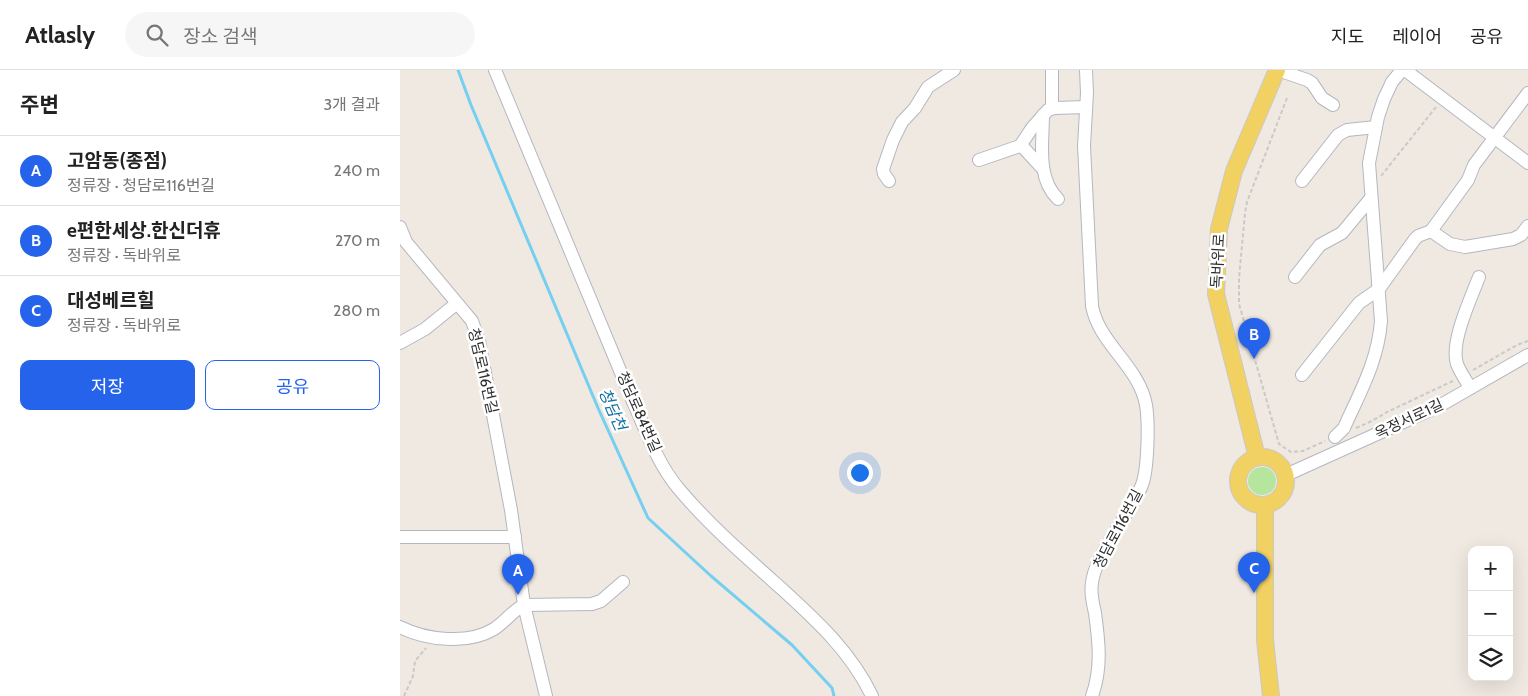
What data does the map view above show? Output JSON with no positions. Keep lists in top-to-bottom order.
{
  "streets": {
    "main road": ["독바위로"],
    "street": ["청담로116번길", "청담로84번길", "옥정서로1길"]
  },
  "crossings": [
    ["독바위로", "옥정서로1길"]
  ],
  "water": ["청담천"],
  "page": {
    "header": "Atlasly",
    "search": "장소 검색",
    "nav": ["지도", "레이어", "공유"],
    "heading": ["주변", "3개 결과"],
    "list": [
      {
        "mark": "A",
        "name": "고암동(종점)",
        "note": "정류장 · 청담로116번길",
        "value": "240 m"
      },
      {
        "mark": "B",
        "name": "e편한세상.한신더휴",
        "note": "정류장 · 독바위로",
        "value": "270 m"
      },
      {
        "mark": "C",
        "name": "대성베르힐",
        "note": "정류장 · 독바위로",
        "value": "280 m"
      }
    ],
    "pins": ["B", "C", "A"],
    "buttons": ["저장", "공유"],
    "map_buttons": ["+", "−"]
  }
}
